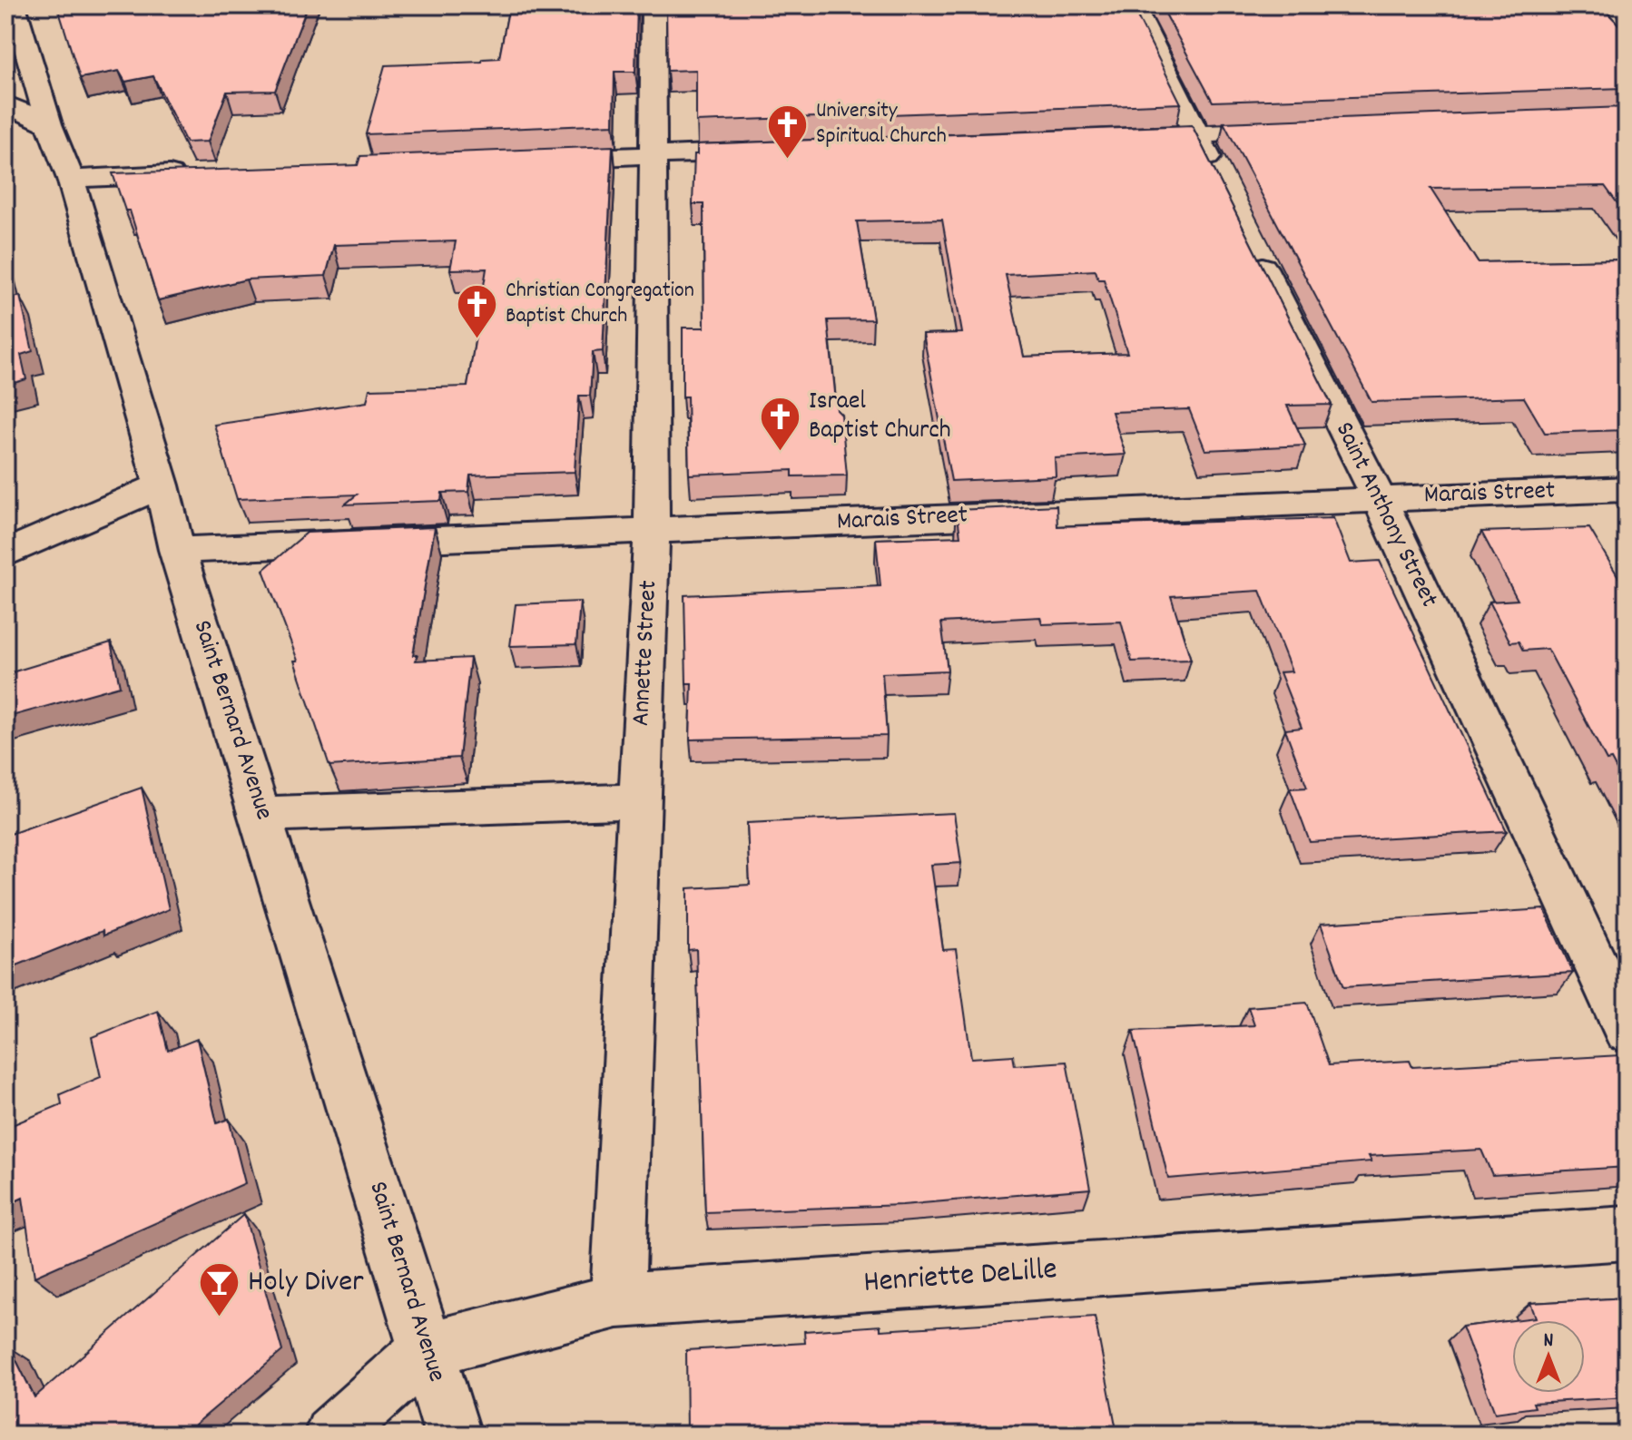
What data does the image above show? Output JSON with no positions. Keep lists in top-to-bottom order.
{
  "streets": {
    "street": [
      "Marais Street",
      "Saint Anthony Street",
      "Annette Street",
      "Saint Bernard Avenue",
      "Henriette DeLille"
    ]
  },
  "crossings": [
    ["Marais Street", "Saint Anthony Street"],
    ["Marais Street", "Annette Street"],
    ["Marais Street", "Saint Bernard Avenue"],
    ["Annette Street", "Henriette DeLille"],
    ["Saint Bernard Avenue", "Henriette DeLille"]
  ],
  "places": {
    "church": ["University Spiritual Church", "Christian Congregation Baptist Church", "Israel Baptist Church"],
    "bar": ["Holy Diver"]
  },
  "north": "top"
}
